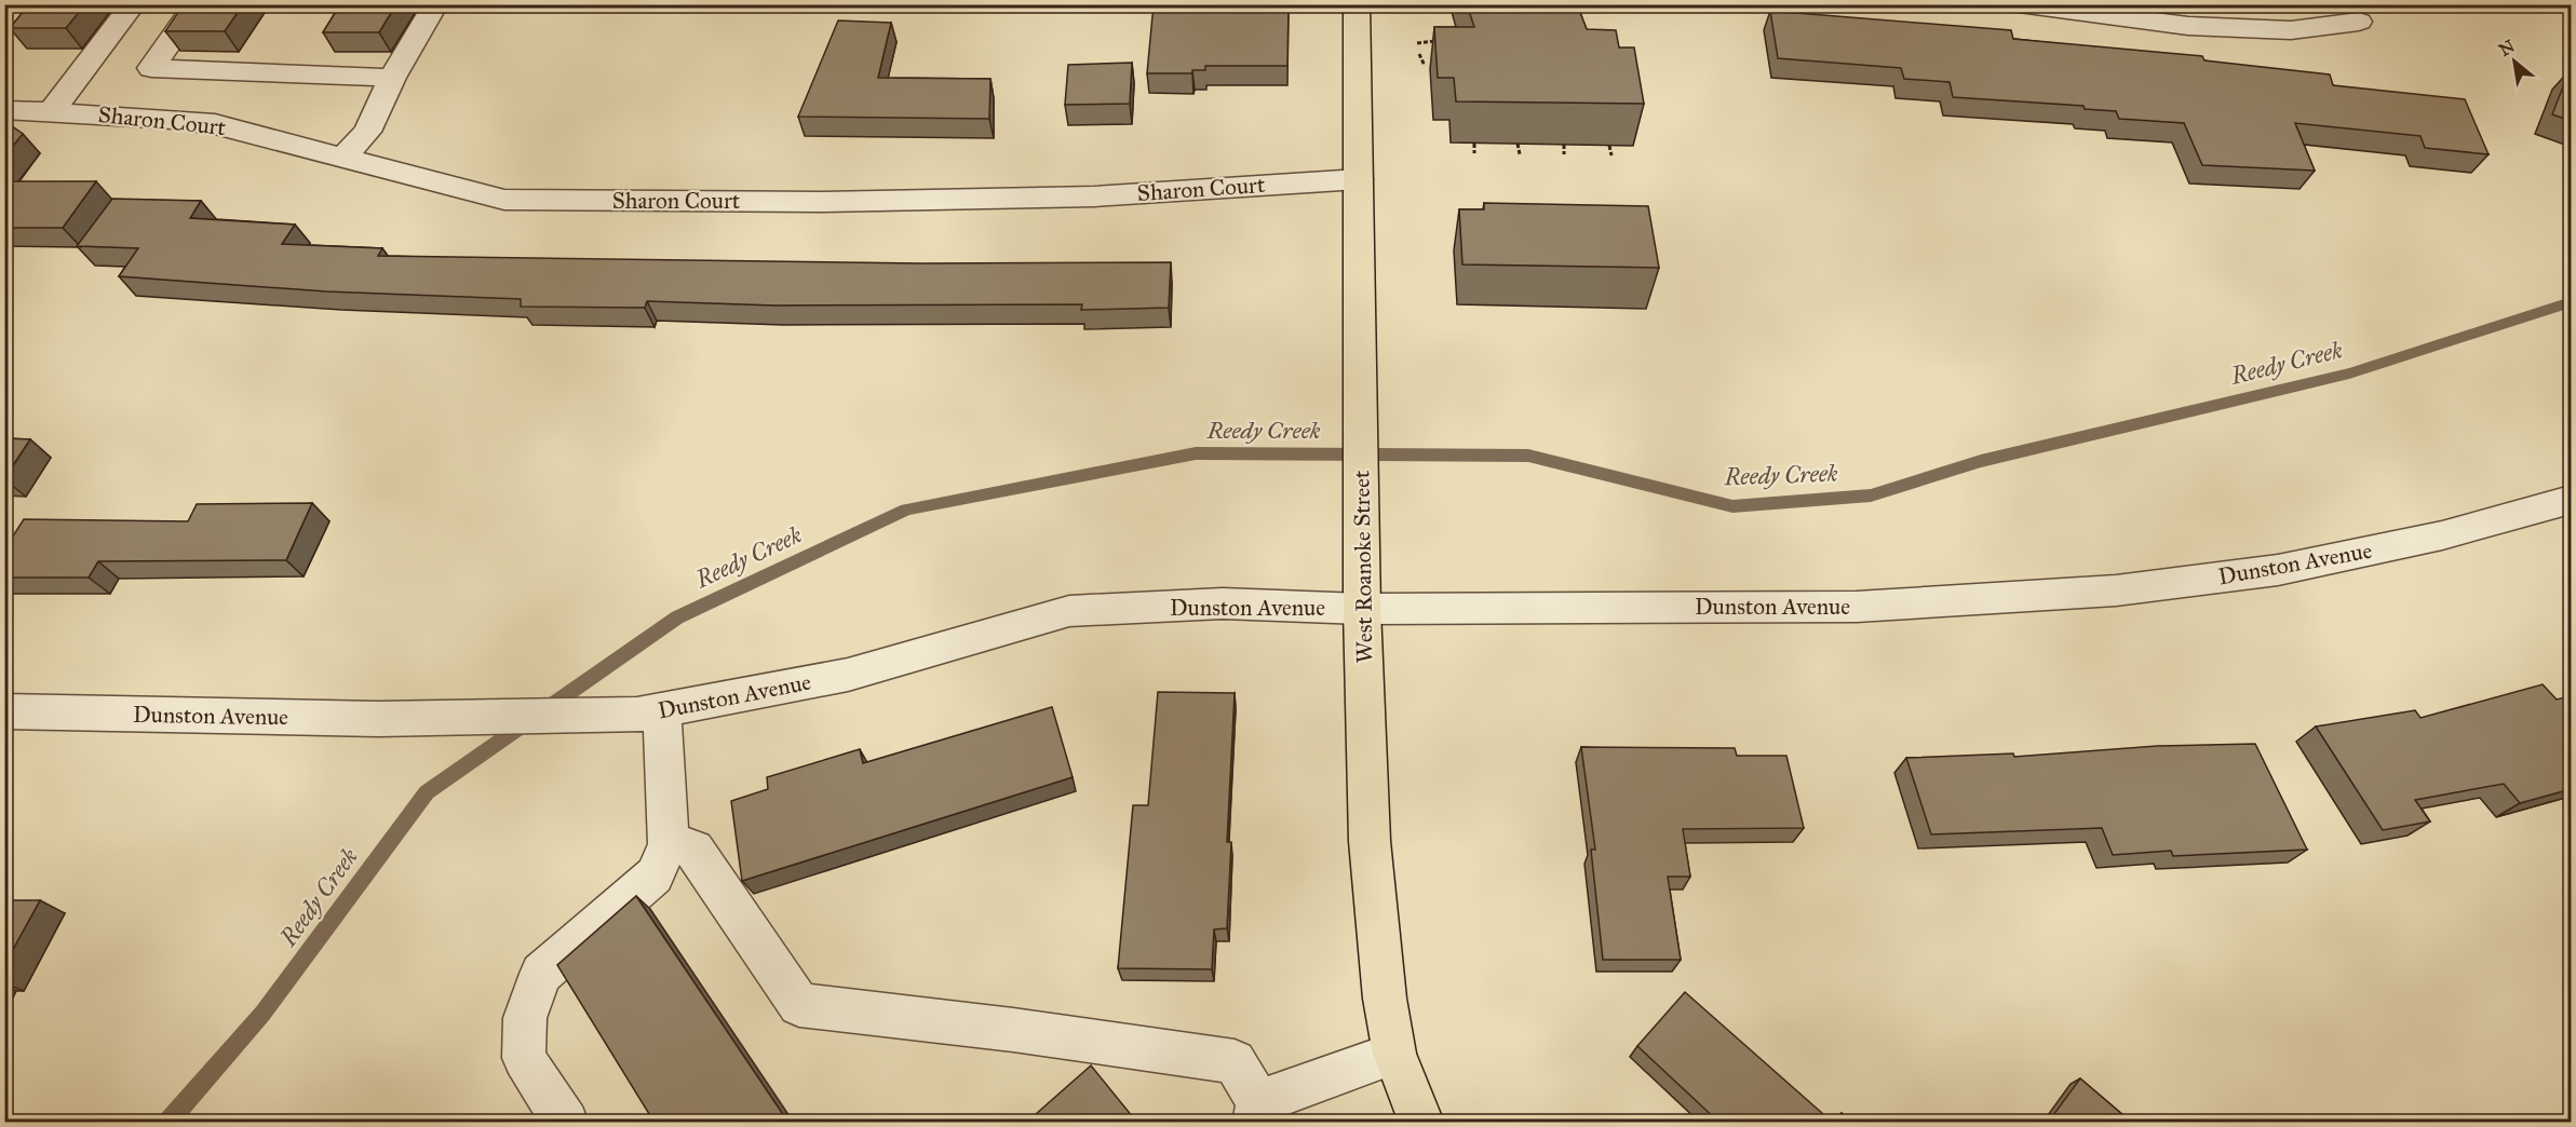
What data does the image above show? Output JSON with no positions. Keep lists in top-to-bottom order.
{
  "streets": {
    "main road": ["West Roanoke Street"],
    "street": ["Sharon Court", "Dunston Avenue"]
  },
  "crossings": [
    ["Sharon Court", "West Roanoke Street"],
    ["Dunston Avenue", "West Roanoke Street"]
  ],
  "water": ["Reedy Creek"],
  "north": "top left"
}
